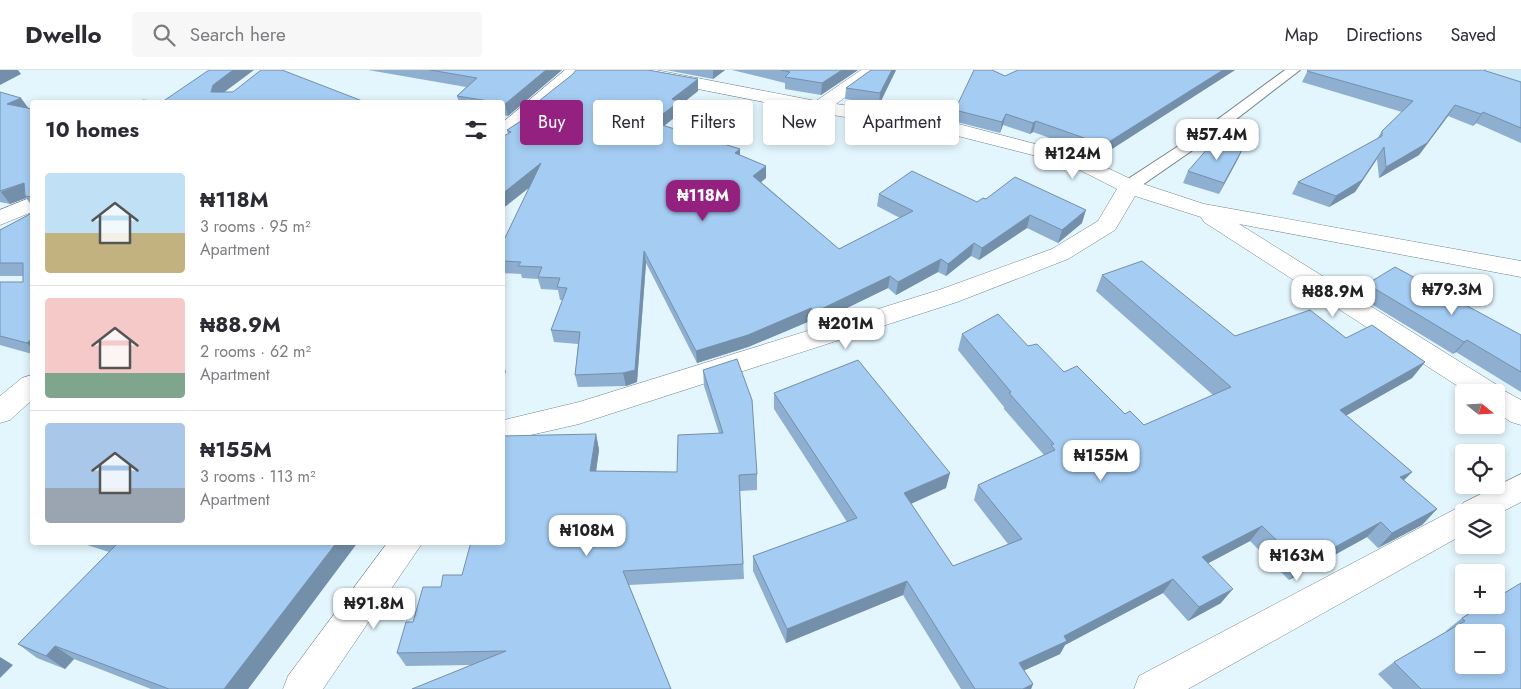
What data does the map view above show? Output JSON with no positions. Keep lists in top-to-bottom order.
{
  "north": "right",
  "page": {
    "header": "Dwello",
    "search": "Search here",
    "nav": ["Map", "Directions", "Saved"],
    "chip": [
      "Buy",
      "Rent",
      "Filters",
      "New",
      "Apartment"
    ],
    "heading": "10 homes",
    "price": [
      "₦57.4M",
      "₦124M",
      "₦118M",
      "₦79.3M",
      "₦88.9M",
      "₦201M",
      "₦155M",
      "₦108M",
      "₦163M",
      "₦91.8M"
    ],
    "list": [
      {
        "name": "₦118M",
        "note": "3 rooms · 95 m² · Apartment"
      },
      {
        "name": "₦88.9M",
        "note": "2 rooms · 62 m² · Apartment"
      },
      {
        "name": "₦155M",
        "note": "3 rooms · 113 m² · Apartment"
      }
    ],
    "map_buttons": ["+", "−"]
  }
}
